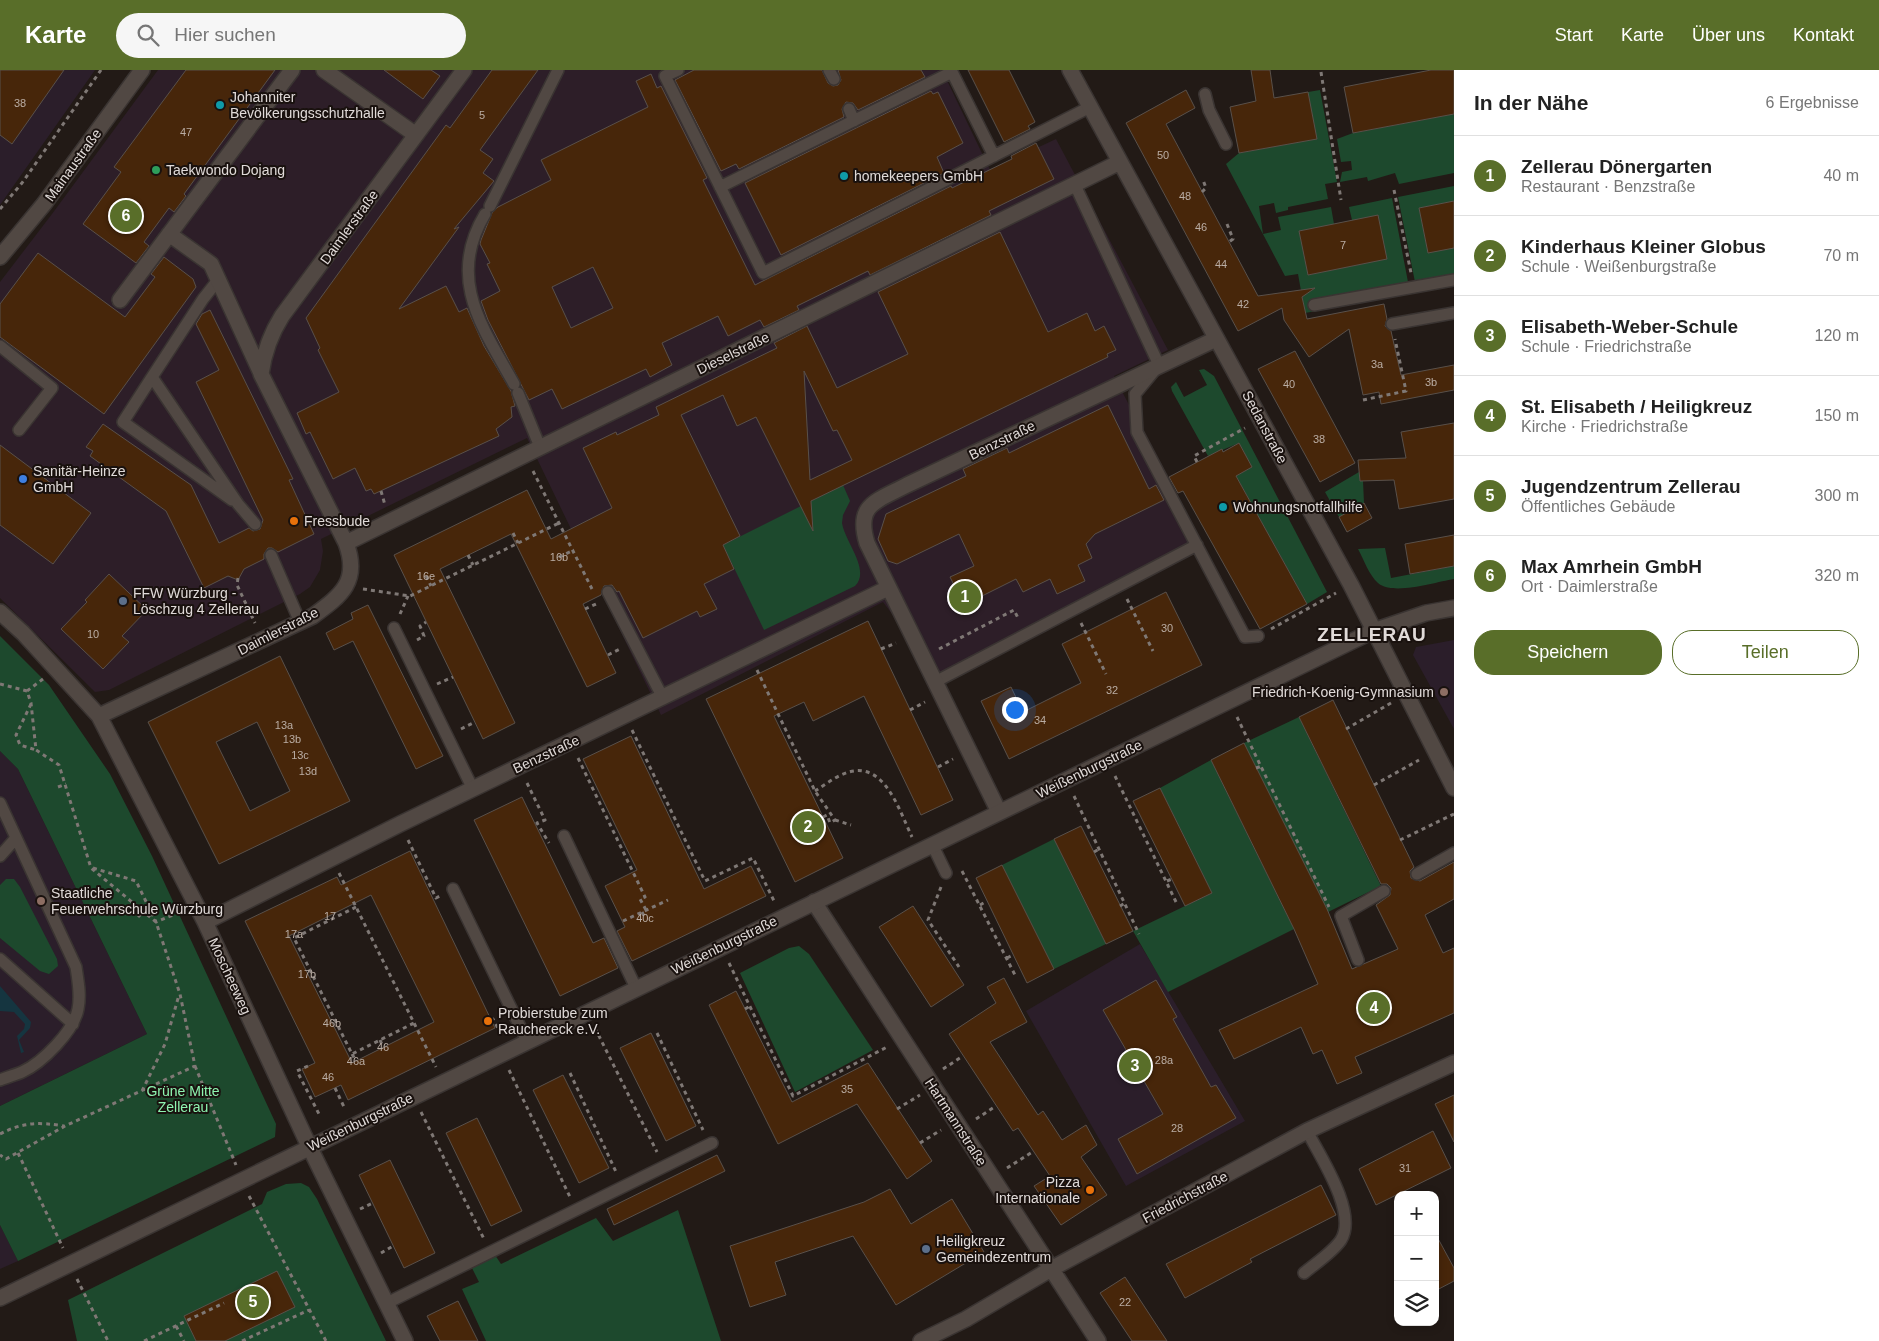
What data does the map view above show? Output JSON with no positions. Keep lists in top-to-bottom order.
{
  "streets": {
    "street": [
      "Mainaustraße",
      "Daimlerstraße",
      "Dieselstraße",
      "Sedanstraße",
      "Benzstraße",
      "Weißenburgstraße",
      "Moscheeweg",
      "Hartmannstraße",
      "Friedrichstraße"
    ]
  },
  "crossings": [
    ["Daimlerstraße", "Dieselstraße"],
    ["Daimlerstraße", "Moscheeweg"],
    ["Dieselstraße", "Sedanstraße"],
    ["Sedanstraße", "Benzstraße"],
    ["Sedanstraße", "Weißenburgstraße"],
    ["Benzstraße", "Weißenburgstraße"],
    ["Benzstraße", "Moscheeweg"],
    ["Weißenburgstraße", "Moscheeweg"],
    ["Weißenburgstraße", "Hartmannstraße"],
    ["Hartmannstraße", "Friedrichstraße"]
  ],
  "districts": ["ZELLERAU"],
  "parks": ["Grüne Mitte Zellerau"],
  "places": [
    "Johanniter Bevölkerungsschutzhalle",
    "Taekwondo Dojang",
    "homekeepers GmbH",
    "Sanitär-Heinze GmbH",
    "Wohnungsnotfallhilfe",
    "Fressbude",
    "FFW Würzburg - Löschzug 4 Zellerau",
    "Friedrich-Koenig-Gymnasium",
    "Staatliche Feuerwehrschule Würzburg",
    "Probierstube zum Rauchereck e.V.",
    "Pizza Internationale",
    "Heiligkreuz Gemeindezentrum"
  ],
  "house_numbers": [
    "38",
    "5",
    "47",
    "50",
    "48",
    "46",
    "7",
    "44",
    "42",
    "3a",
    "3b",
    "40",
    "38",
    "16b",
    "16e",
    "30",
    "10",
    "32",
    "34",
    "13a",
    "13b",
    "13c",
    "13d",
    "17",
    "40c",
    "17a",
    "17b",
    "46b",
    "46",
    "28a",
    "46a",
    "46",
    "35",
    "28",
    "31",
    "22"
  ],
  "page": {
    "header": "Karte",
    "search": "Hier suchen",
    "nav": [
      "Start",
      "Karte",
      "Über uns",
      "Kontakt"
    ],
    "heading": ["In der Nähe", "6 Ergebnisse"],
    "list": [
      {
        "mark": "1",
        "name": "Zellerau Dönergarten",
        "note": "Restaurant · Benzstraße",
        "value": "40 m"
      },
      {
        "mark": "2",
        "name": "Kinderhaus Kleiner Globus",
        "note": "Schule · Weißenburgstraße",
        "value": "70 m"
      },
      {
        "mark": "3",
        "name": "Elisabeth-Weber-Schule",
        "note": "Schule · Friedrichstraße",
        "value": "120 m"
      },
      {
        "mark": "4",
        "name": "St. Elisabeth / Heiligkreuz",
        "note": "Kirche · Friedrichstraße",
        "value": "150 m"
      },
      {
        "mark": "5",
        "name": "Jugendzentrum Zellerau",
        "note": "Öffentliches Gebäude",
        "value": "300 m"
      },
      {
        "mark": "6",
        "name": "Max Amrhein GmbH",
        "note": "Ort · Daimlerstraße",
        "value": "320 m"
      }
    ],
    "pins": [
      "6",
      "1",
      "2",
      "4",
      "3",
      "5"
    ],
    "buttons": ["Speichern", "Teilen"],
    "map_buttons": ["+", "−"]
  }
}
